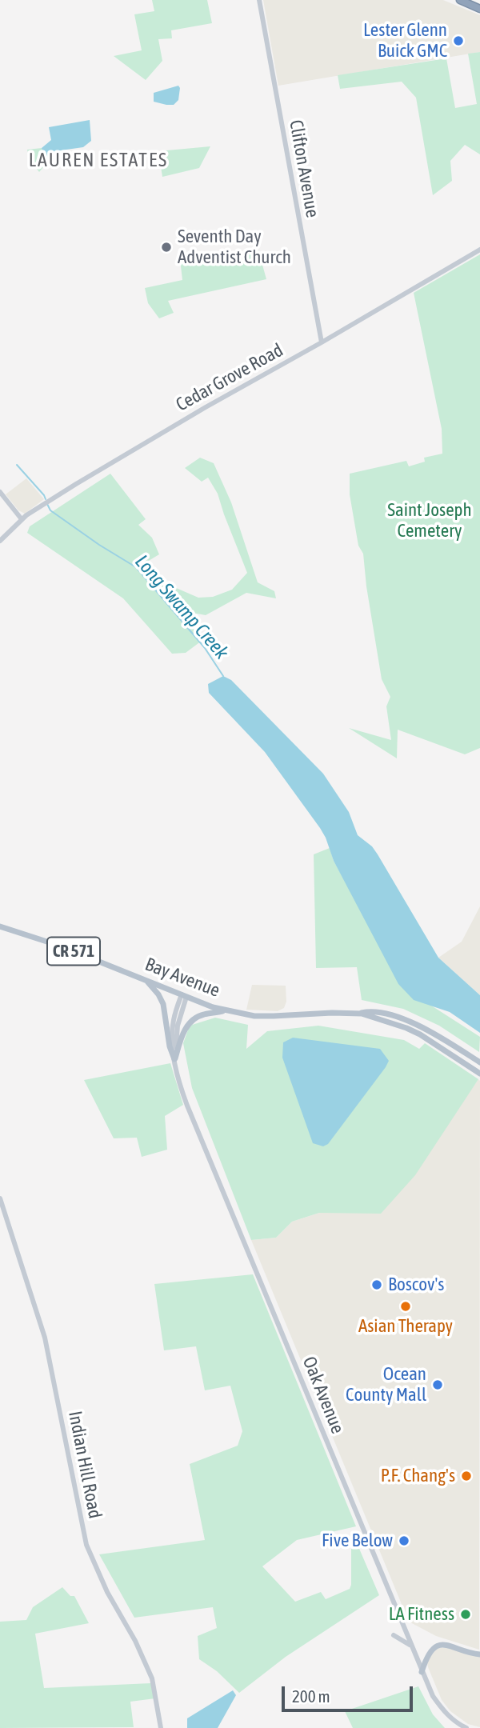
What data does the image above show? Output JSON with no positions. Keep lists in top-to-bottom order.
{
  "streets": {
    "main road": ["CR 571", "Bay Avenue"],
    "street": [
      "Clifton Avenue",
      "Cedar Grove Road",
      "Oak Avenue",
      "Indian Hill Road"
    ]
  },
  "crossings": [
    ["Clifton Avenue", "Cedar Grove Road"],
    ["Bay Avenue", "Oak Avenue"]
  ],
  "districts": ["LAUREN ESTATES"],
  "water": ["Long Swamp Creek"],
  "parks": ["Saint Joseph Cemetery"],
  "places": [
    "Lester Glenn Buick GMC",
    "Seventh Day Adventist Church",
    "Boscov's",
    "Asian Therapy",
    "Ocean County Mall",
    "P.F. Chang's",
    "Five Below",
    "LA Fitness"
  ],
  "scale_bar": "200 m"
}
